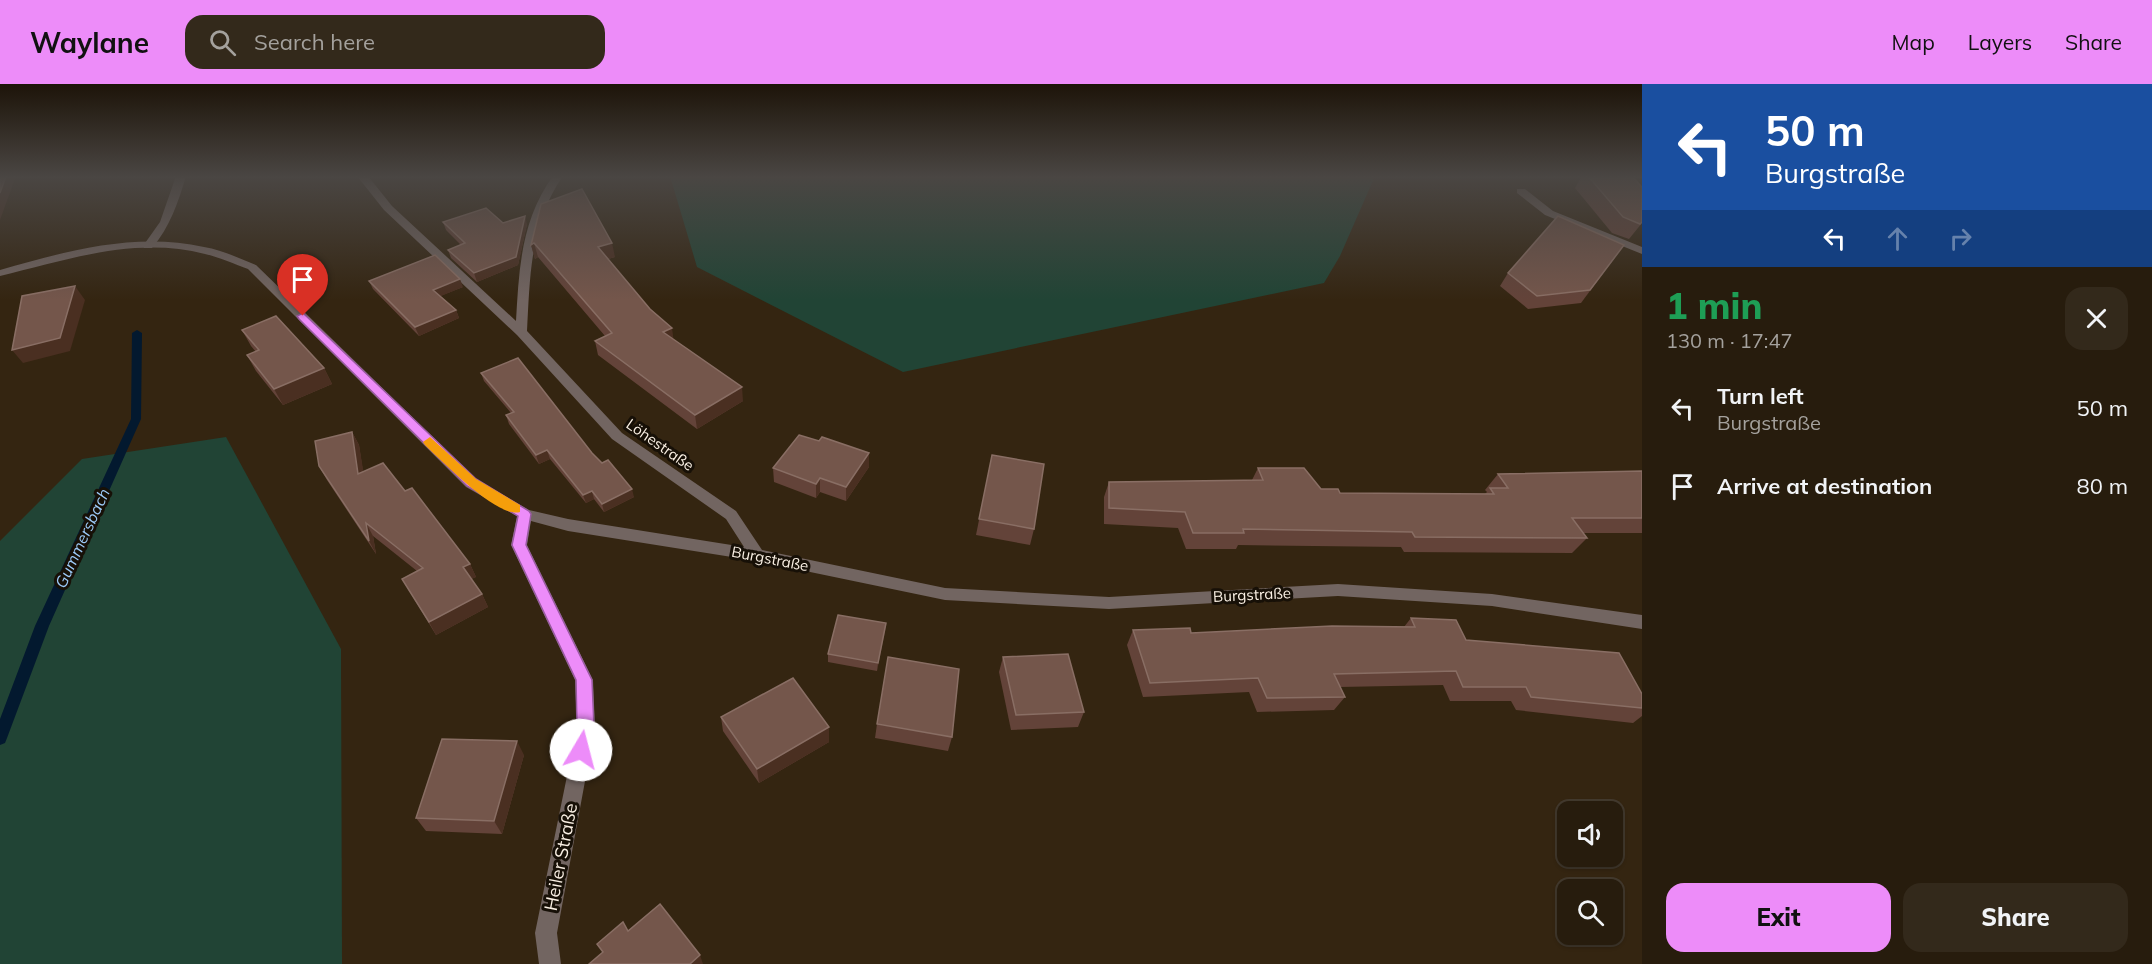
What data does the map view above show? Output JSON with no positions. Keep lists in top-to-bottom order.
{
  "streets": {
    "street": ["Löhestraße", "Burgstraße", "Heiler Straße"]
  },
  "crossings": [
    ["Löhestraße", "Burgstraße"],
    ["Burgstraße", "Heiler Straße"]
  ],
  "water": ["Gummersbach"],
  "page": {
    "header": "Waylane",
    "search": "Search here",
    "nav": ["Map", "Layers", "Share"],
    "turn": ["50 m", "Burgstraße"],
    "heading": ["1 min", "130 m · 17:47"],
    "list": [
      {
        "name": "Turn left",
        "note": "Burgstraße",
        "value": "50 m"
      },
      {
        "name": "Arrive at destination",
        "value": "80 m"
      }
    ],
    "buttons": ["Exit", "Share"]
  }
}
